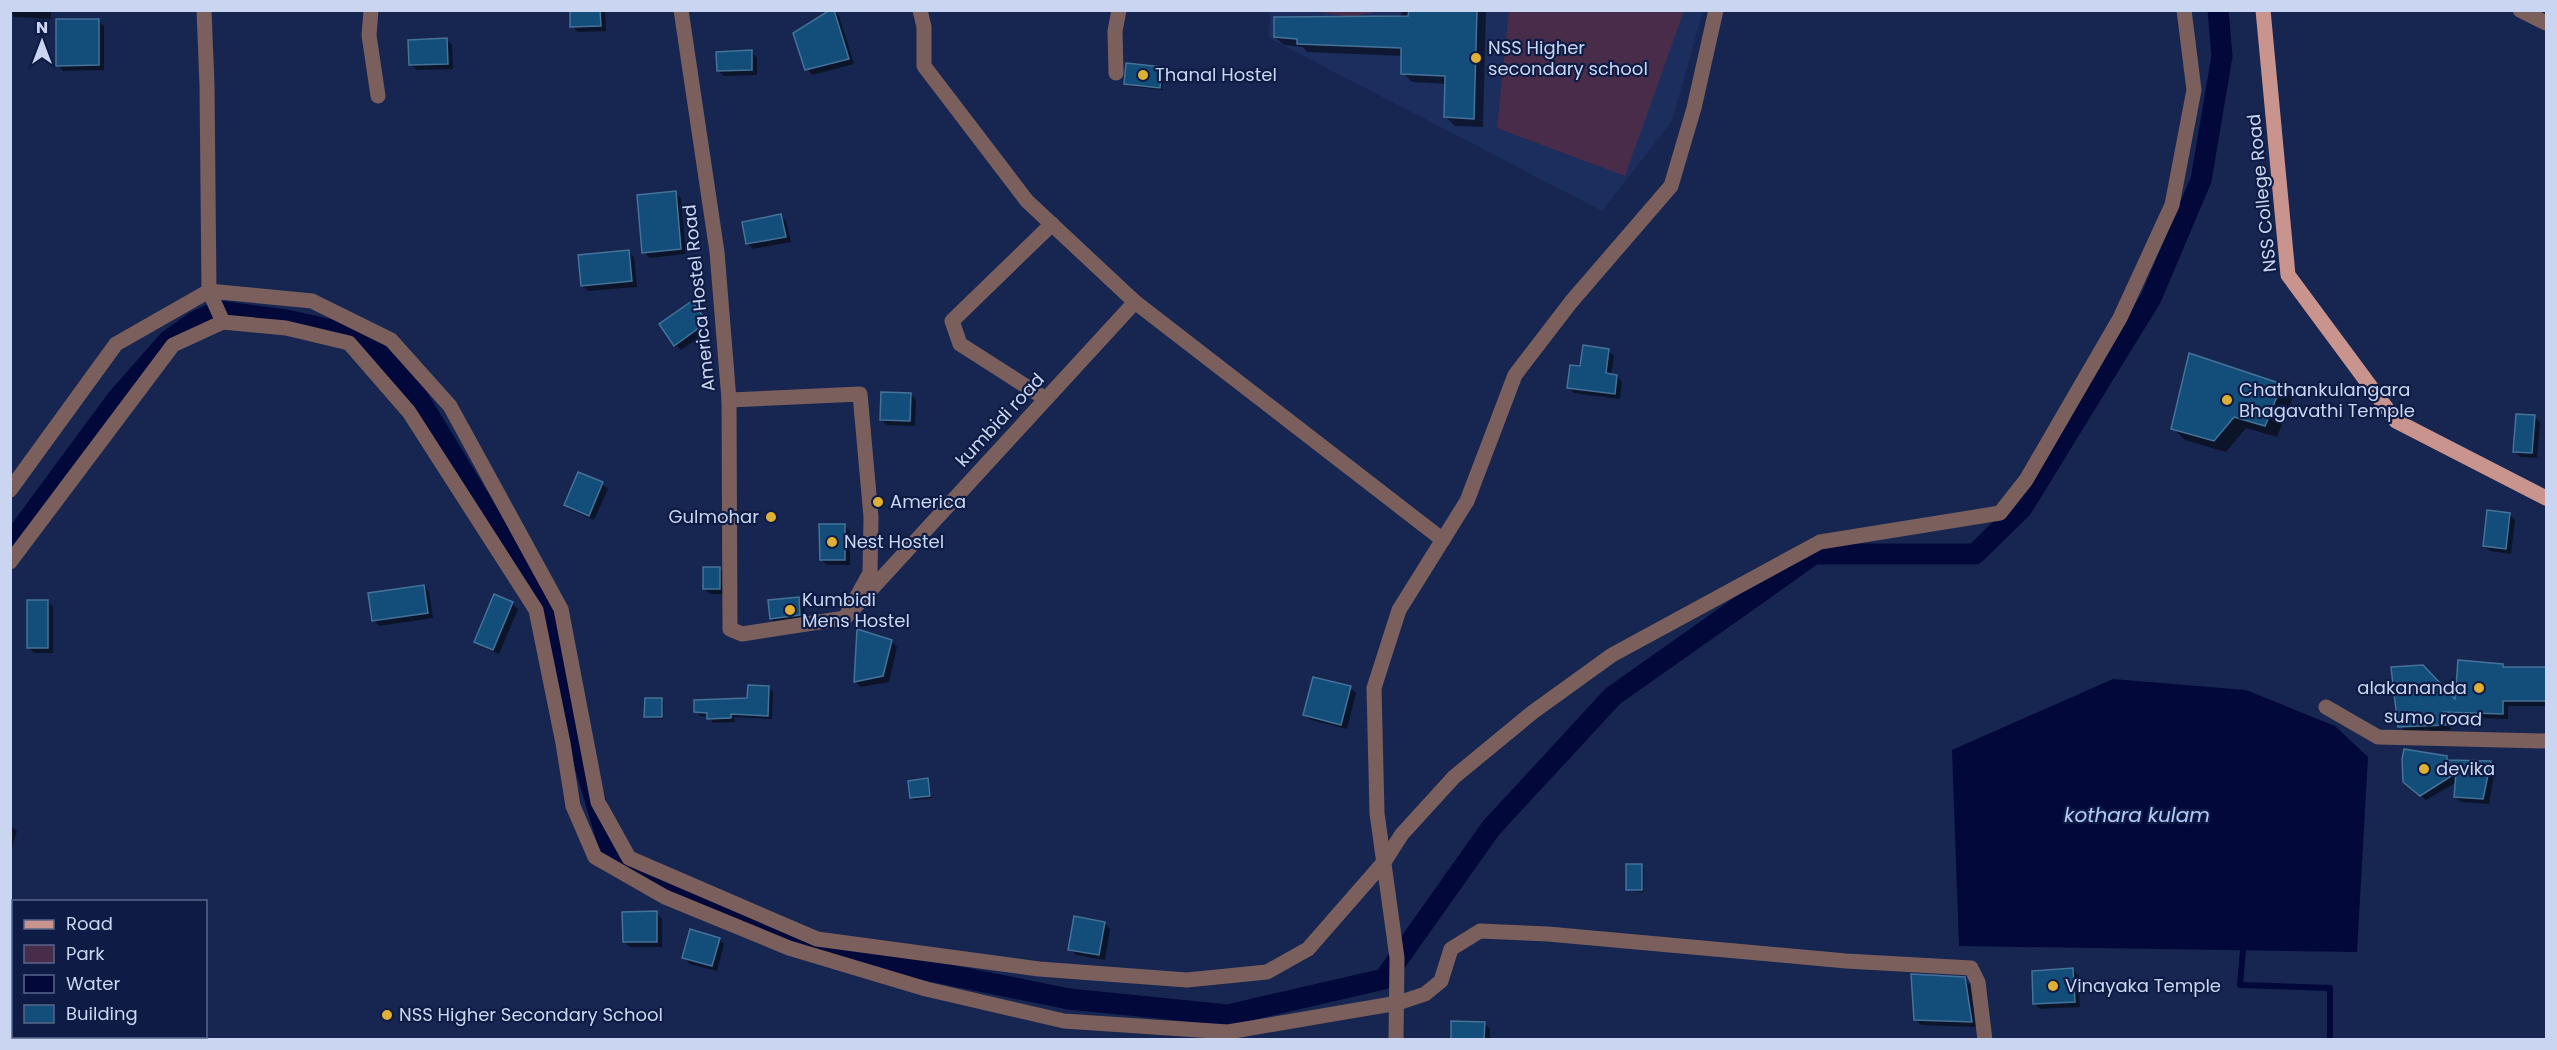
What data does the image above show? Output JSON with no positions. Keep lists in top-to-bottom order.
{
  "streets": {
    "main road": ["NSS College Road"],
    "street": ["America Hostel Road", "kumbidi road", "sumo road"]
  },
  "crossings": [
    ["America Hostel Road", "kumbidi road"]
  ],
  "water": ["kothara kulam"],
  "places": [
    "NSS Higher secondary school",
    "Thanal Hostel",
    "Chathankulangara Bhagavathi Temple",
    "America",
    "Gulmohar",
    "Nest Hostel",
    "Kumbidi Mens Hostel",
    "alakananda",
    "devika",
    "Vinayaka Temple",
    "NSS Higher Secondary School"
  ],
  "legend": [
    "Road",
    "Park",
    "Water",
    "Building"
  ],
  "north": "top"
}
